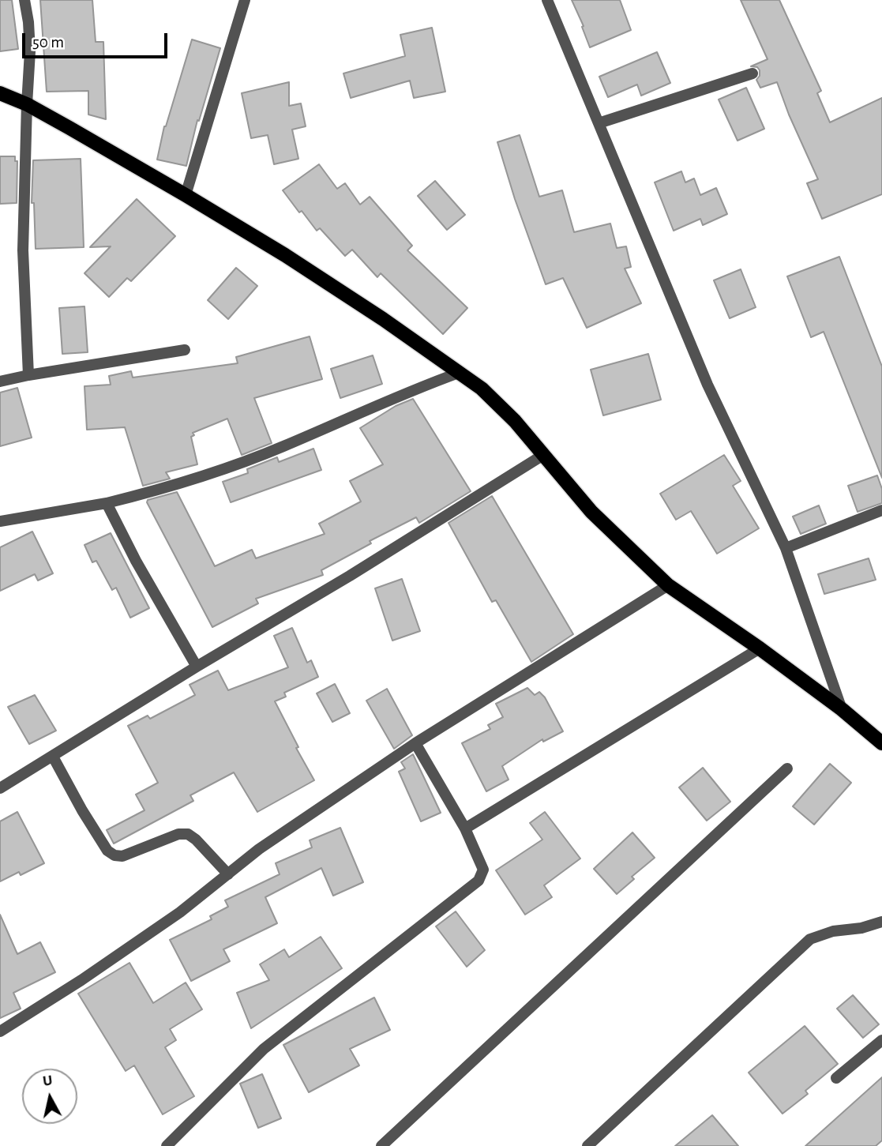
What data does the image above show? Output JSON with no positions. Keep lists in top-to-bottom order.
{
  "scale_bar": "50 m",
  "north": "top"
}
